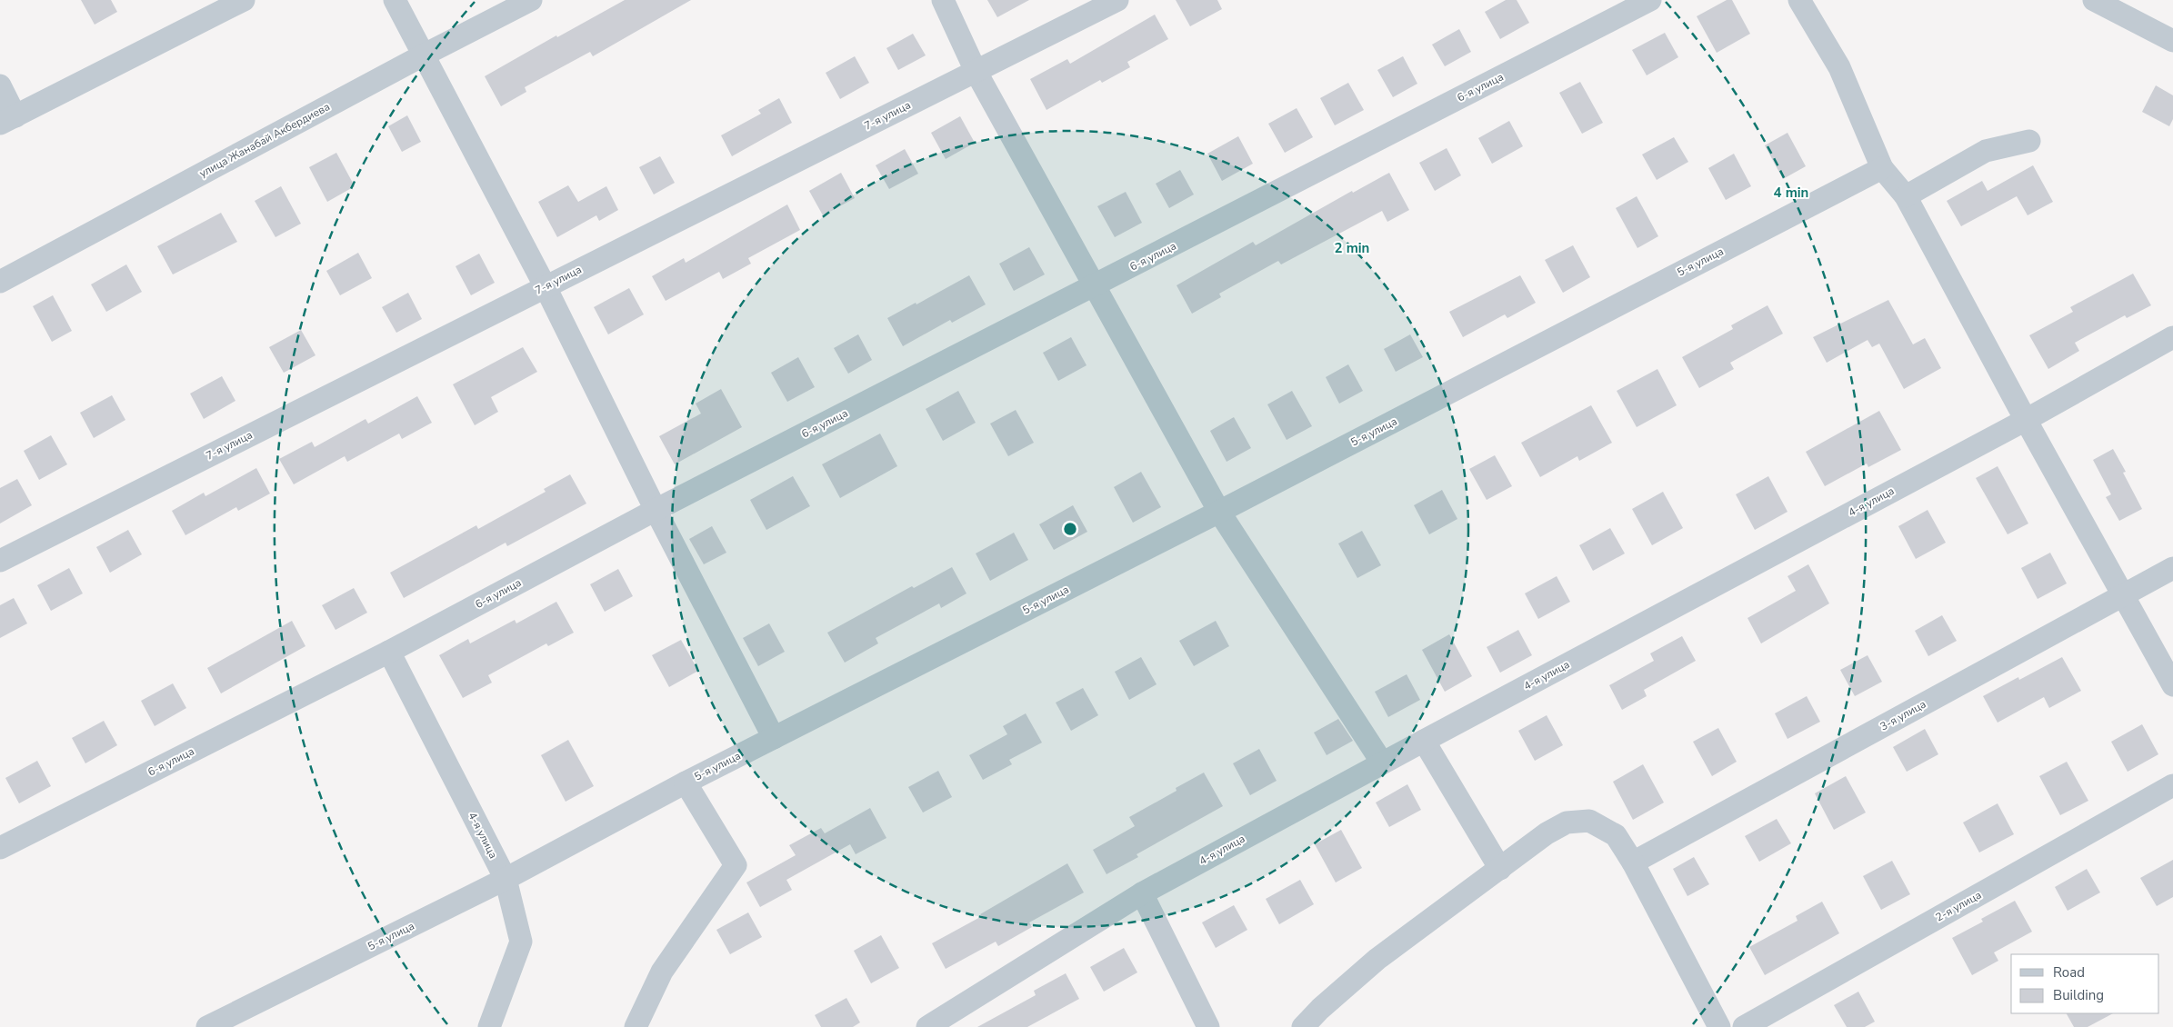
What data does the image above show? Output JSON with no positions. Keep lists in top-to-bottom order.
{
  "streets": {
    "street": [
      "6-я улица",
      "7-я улица",
      "улица Жанабай Акбердиева",
      "5-я улица",
      "4-я улица",
      "3-я улица",
      "2-я улица"
    ]
  },
  "crossings": [
    ["6-я улица", "4-я улица"],
    ["5-я улица", "4-я улица"]
  ],
  "legend": ["Road", "Building"],
  "rings": ["4 min", "2 min"]
}
